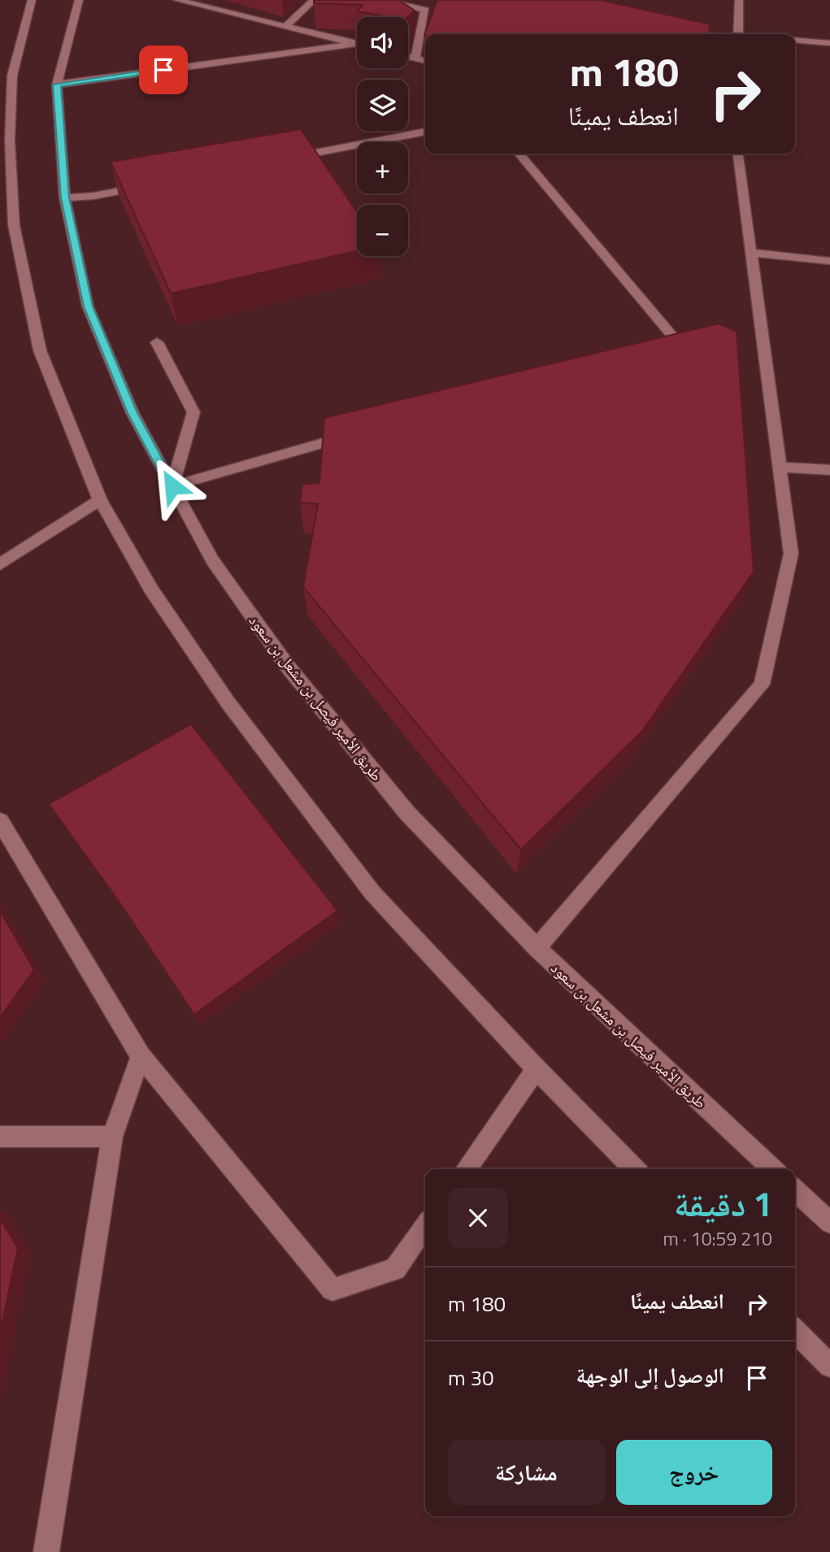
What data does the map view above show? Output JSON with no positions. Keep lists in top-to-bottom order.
{
  "streets": {
    "street": ["طريق الأمير فيصل بن مشعل بن سعود"]
  },
  "page": {
    "map_buttons": ["+", "−"],
    "turn": ["180 m", "انعطف يمينًا"],
    "heading": ["1 دقيقة", "210 m · 10:59"],
    "list": [
      {
        "name": "انعطف يمينًا",
        "value": "180 m"
      },
      {
        "name": "الوصول إلى الوجهة",
        "value": "30 m"
      }
    ],
    "buttons": ["خروج", "مشاركة"]
  }
}
